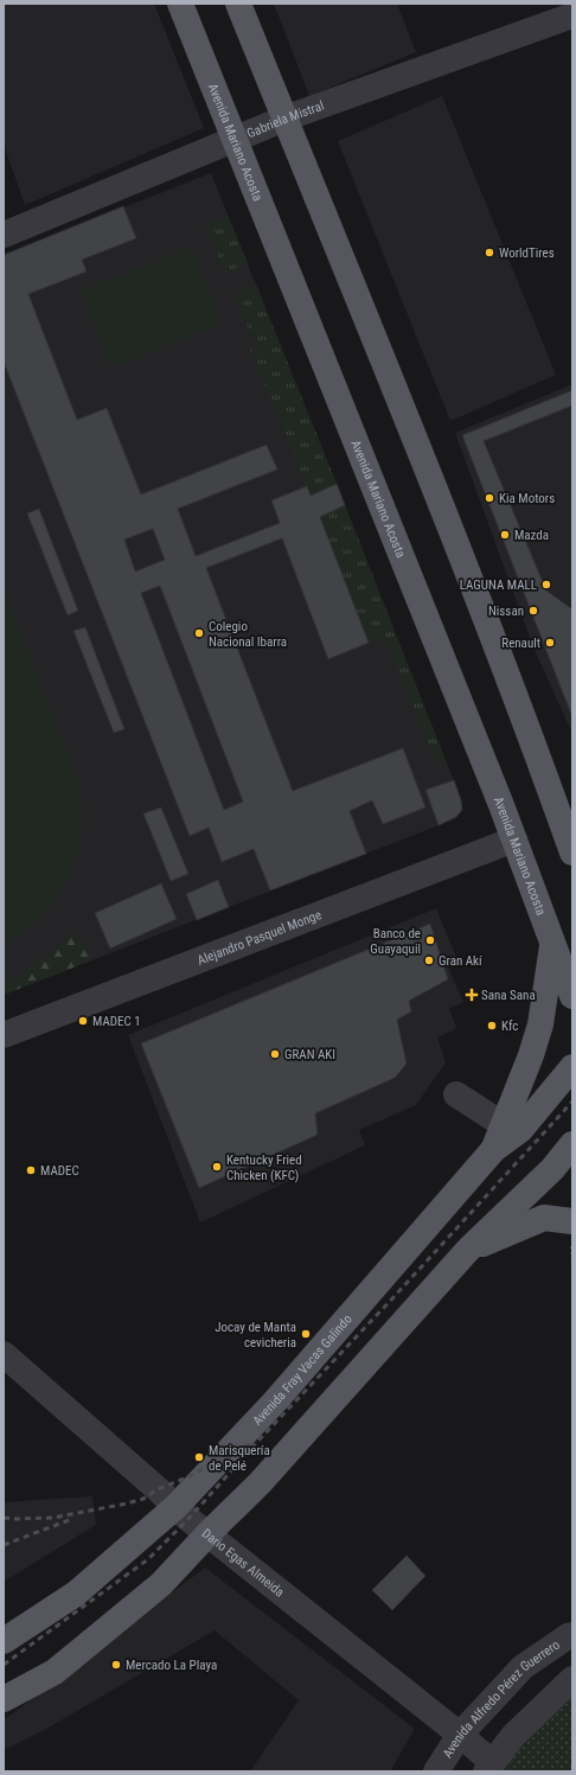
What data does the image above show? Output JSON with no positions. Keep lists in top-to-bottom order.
{
  "streets": {
    "main road": ["Avenida Mariano Acosta", "Avenida Fray Vacas Galindo"],
    "street": [
      "Gabriela Mistral",
      "Alejandro Pasquel Monge",
      "Dario Egas Almeida",
      "Avenida Alfredo Pérez Guerrero"
    ]
  },
  "crossings": [
    ["Gabriela Mistral", "Avenida Mariano Acosta"],
    ["Avenida Mariano Acosta", "Alejandro Pasquel Monge"],
    ["Avenida Fray Vacas Galindo", "Dario Egas Almeida"],
    ["Dario Egas Almeida", "Avenida Alfredo Pérez Guerrero"]
  ],
  "places": {
    "other": [
      "WorldTires",
      "Kia Motors",
      "Mazda",
      "LAGUNA MALL",
      "Nissan",
      "Colegio Nacional Ibarra",
      "Renault",
      "Banco de Guayaquil",
      "Gran Akí",
      "MADEC 1",
      "Kfc",
      "GRAN AKI",
      "Kentucky Fried Chicken (KFC)",
      "MADEC",
      "Jocay de Manta cevicheria",
      "Marisquería de Pelé",
      "Mercado La Playa"
    ],
    "health": ["Sana Sana"]
  }
}
